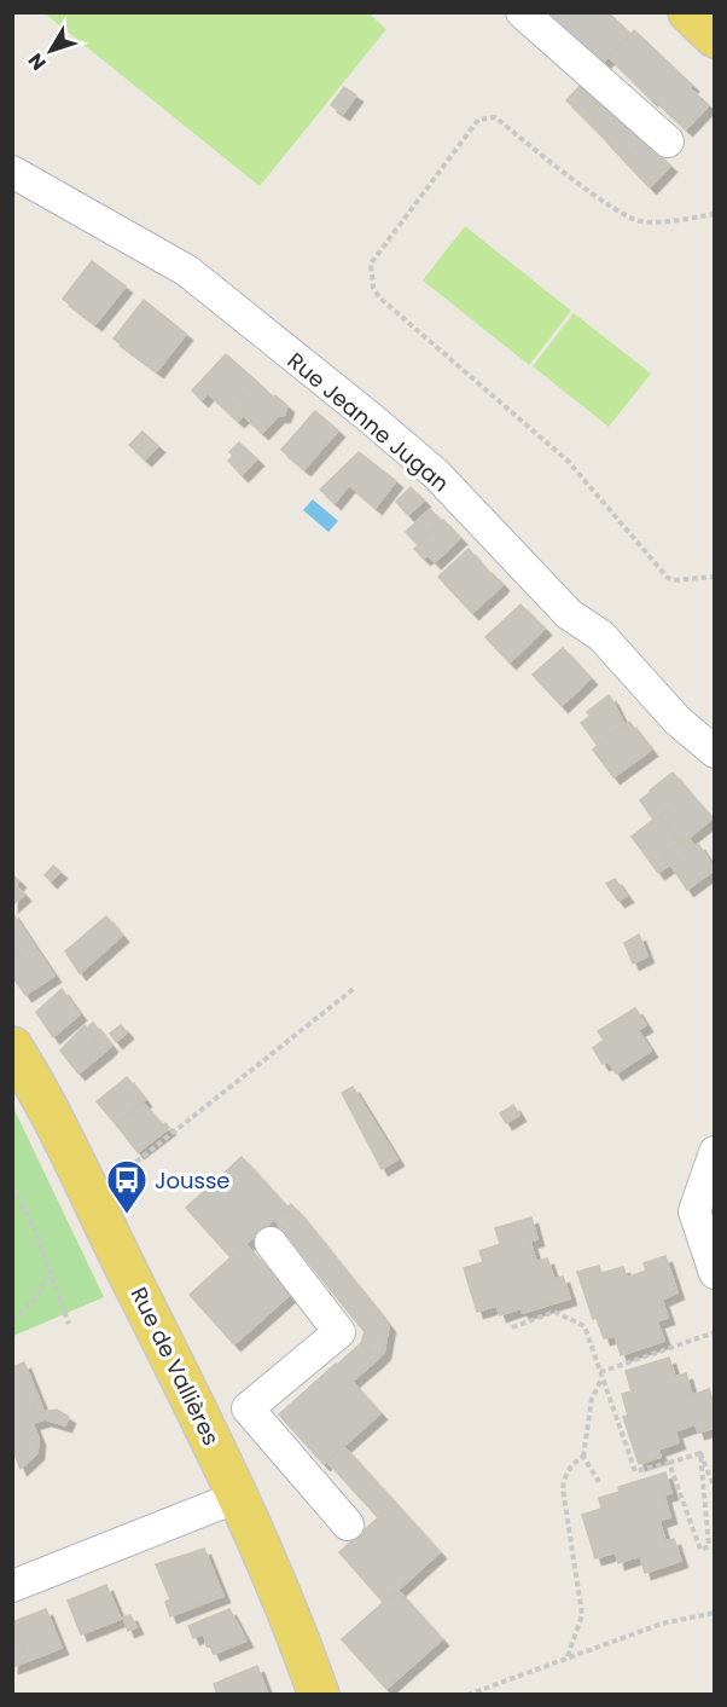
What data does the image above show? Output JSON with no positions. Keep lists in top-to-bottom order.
{
  "streets": {
    "main road": ["Rue de Vallières"],
    "street": ["Rue Jeanne Jugan"]
  },
  "places": {
    "bus stop": ["Jousse"]
  },
  "north": "bottom left"
}
